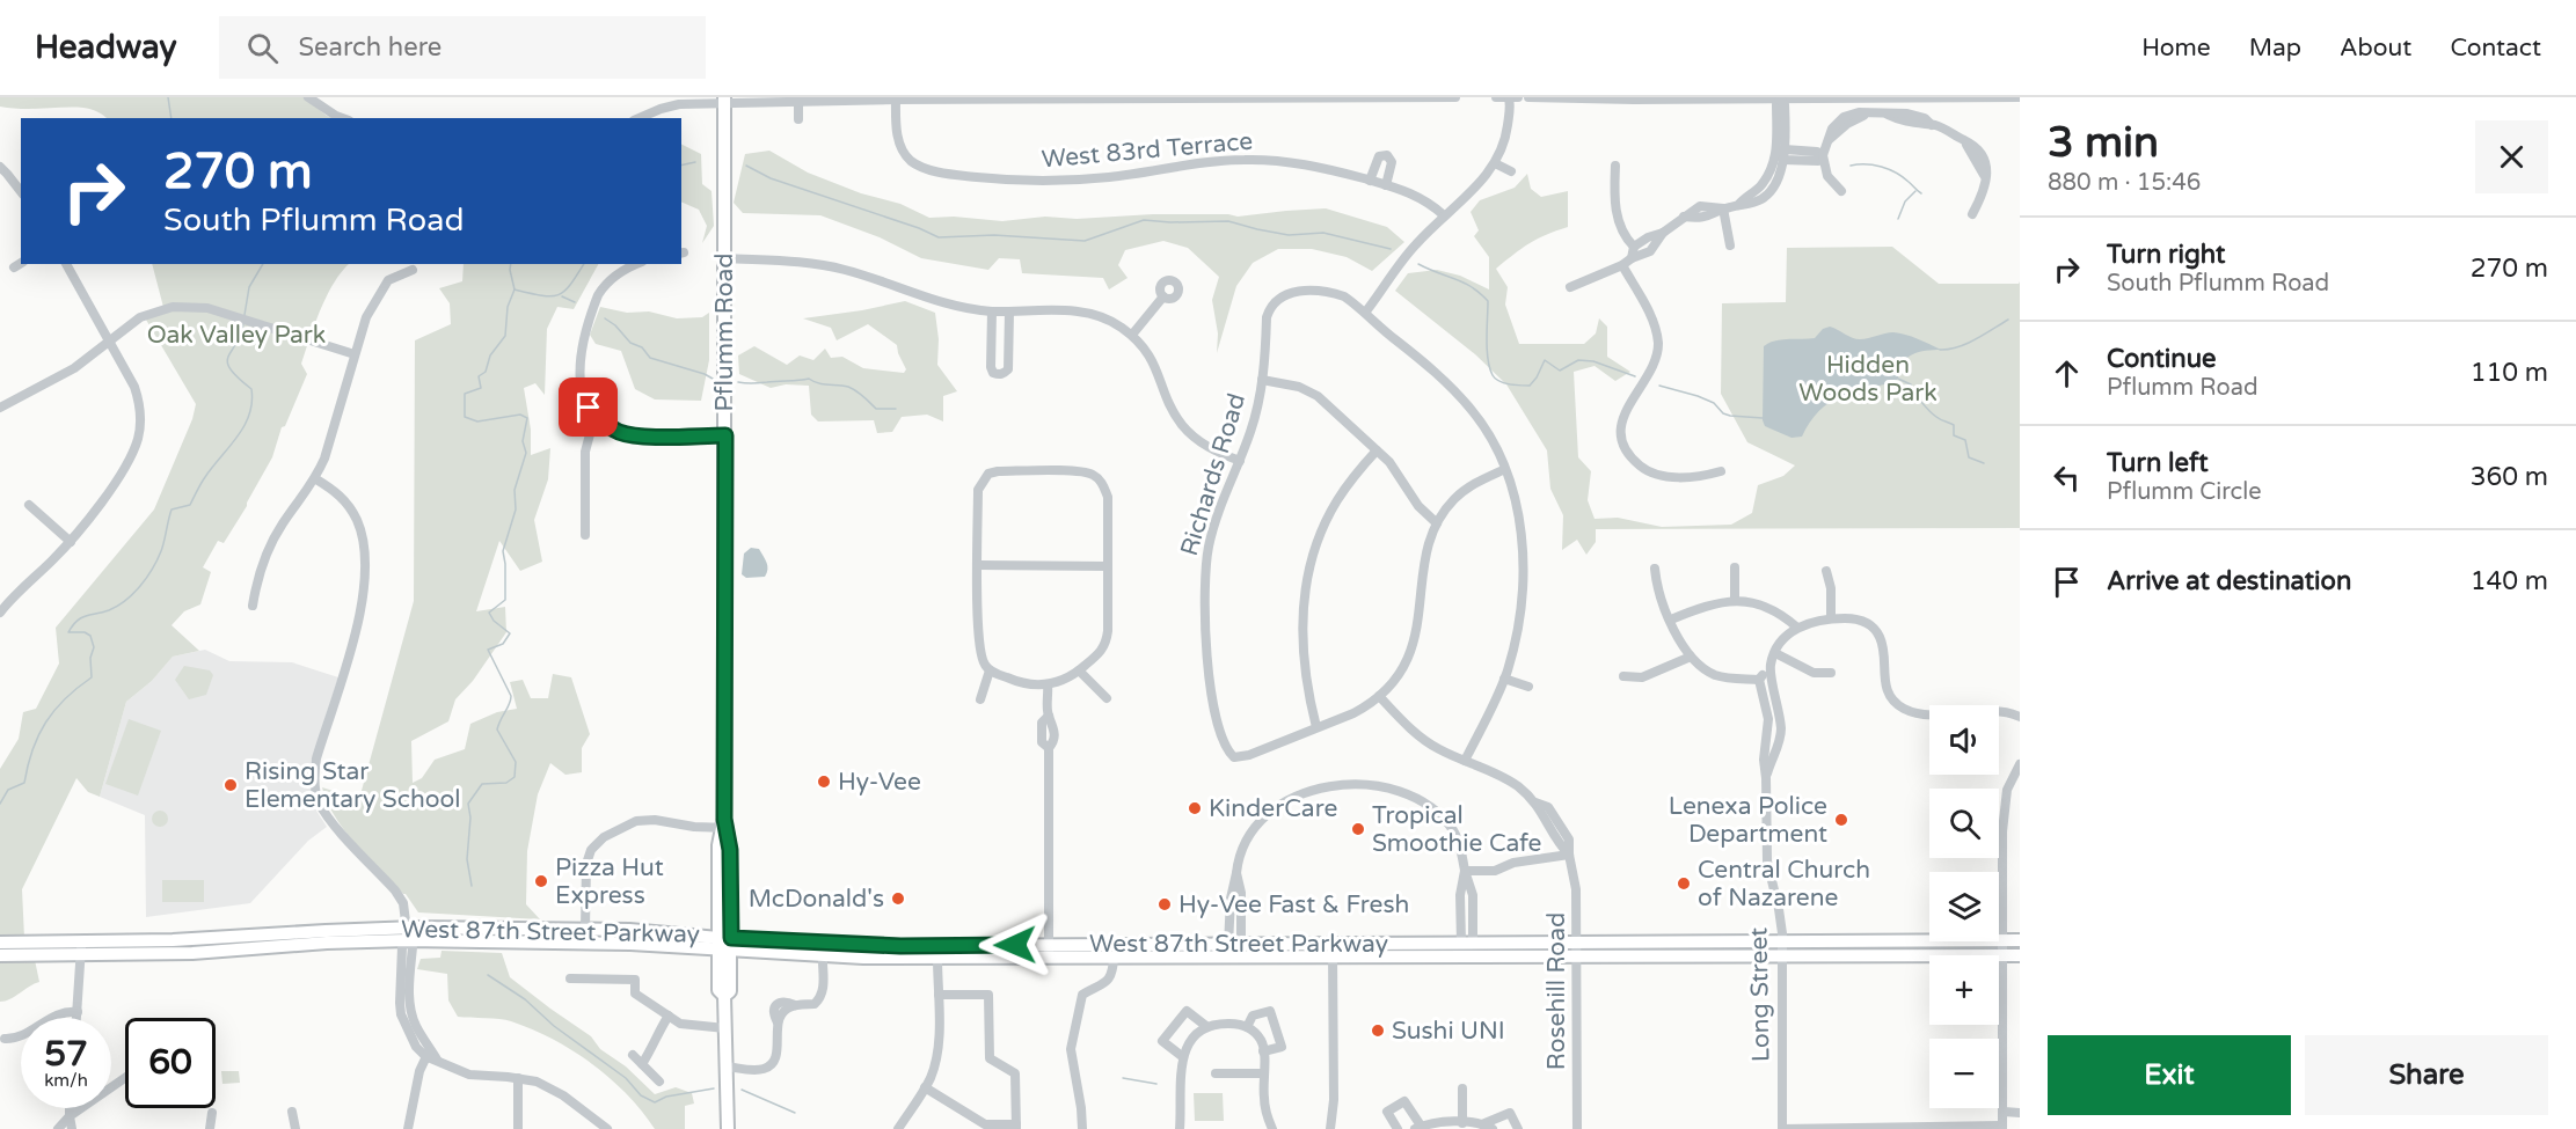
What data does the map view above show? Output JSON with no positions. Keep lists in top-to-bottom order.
{
  "streets": {
    "main road": ["Pflumm Road", "West 87th Street Parkway"],
    "street": [
      "West 83rd Terrace",
      "Richards Road",
      "Rosehill Road",
      "Long Street"
    ]
  },
  "crossings": [
    ["Pflumm Road", "West 87th Street Parkway"],
    ["West 87th Street Parkway", "Rosehill Road"],
    ["West 87th Street Parkway", "Long Street"]
  ],
  "parks": ["Oak Valley Park", "Hidden Woods Park"],
  "places": [
    "Hy-Vee",
    "Rising Star Elementary School",
    "KinderCare",
    "Lenexa Police Department",
    "Tropical Smoothie Cafe",
    "Pizza Hut Express",
    "Central Church of Nazarene",
    "McDonald's",
    "Hy-Vee Fast & Fresh",
    "Sushi UNI"
  ],
  "page": {
    "header": "Headway",
    "search": "Search here",
    "nav": [
      "Home",
      "Map",
      "About",
      "Contact"
    ],
    "heading": ["3 min", "880 m · 15:46"],
    "turn": ["270 m", "South Pflumm Road"],
    "list": [
      {
        "name": "Turn right",
        "note": "South Pflumm Road",
        "value": "270 m"
      },
      {
        "name": "Continue",
        "note": "Pflumm Road",
        "value": "110 m"
      },
      {
        "name": "Turn left",
        "note": "Pflumm Circle",
        "value": "360 m"
      },
      {
        "name": "Arrive at destination",
        "value": "140 m"
      }
    ],
    "map_buttons": ["+", "−"],
    "speed": "57 km/h",
    "limit": "60",
    "buttons": ["Exit", "Share"]
  }
}
